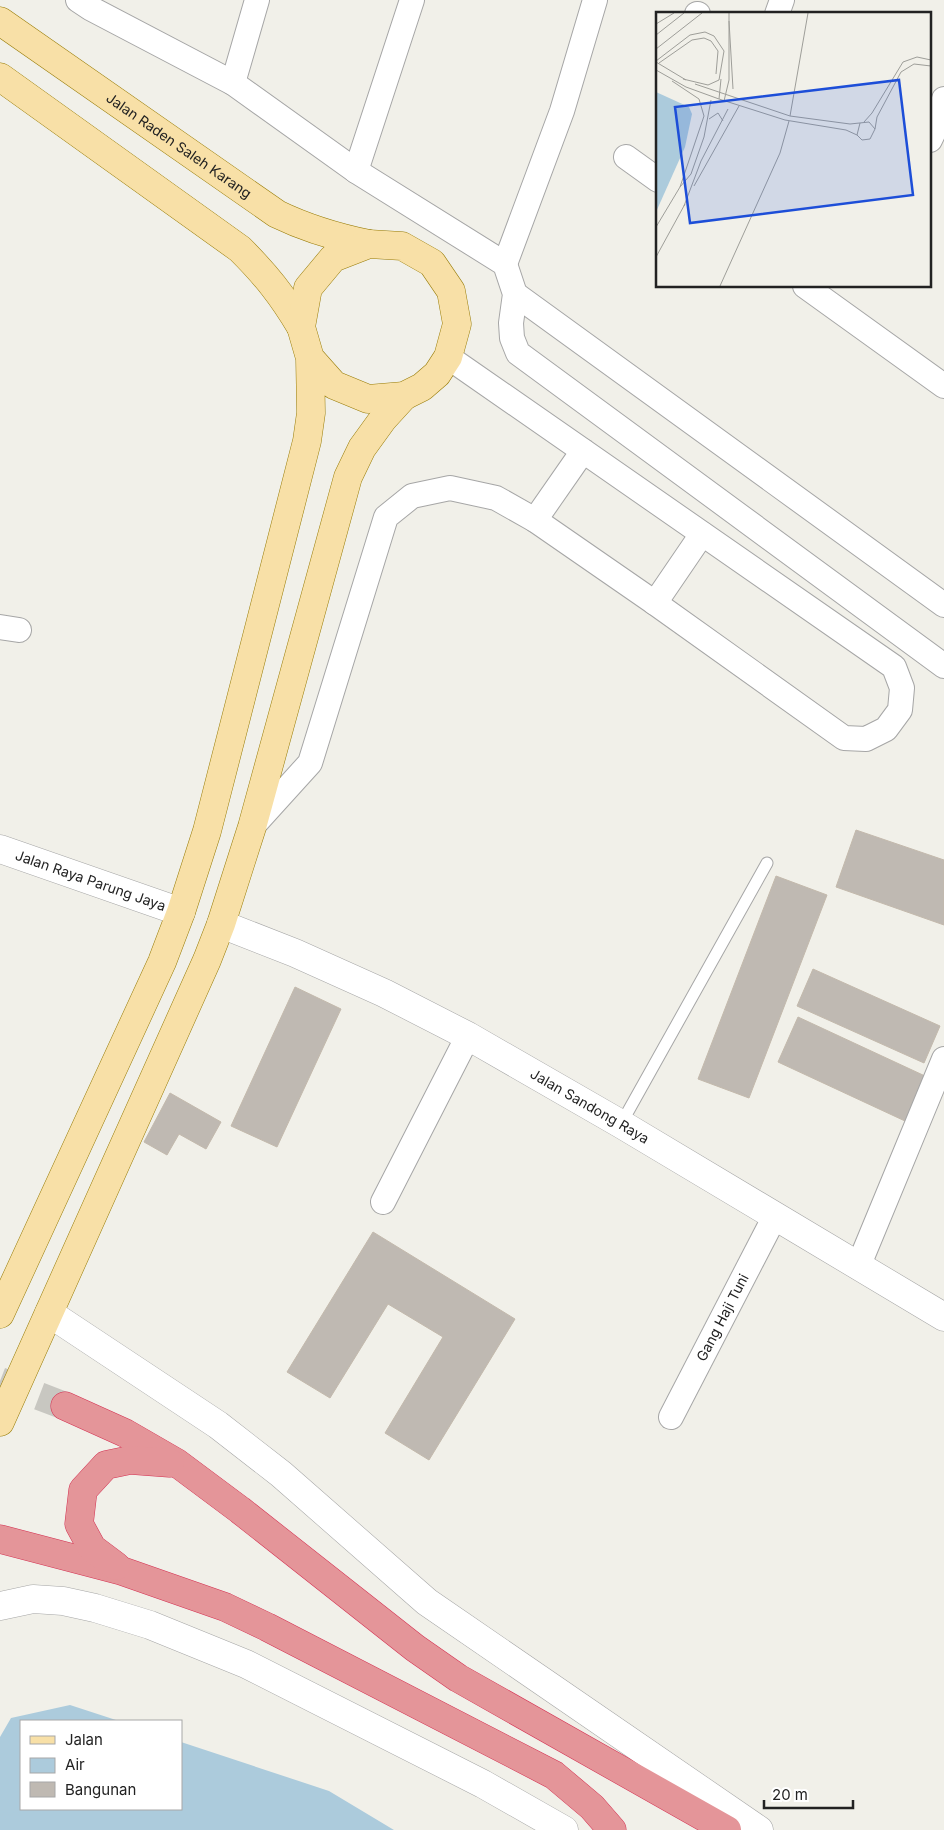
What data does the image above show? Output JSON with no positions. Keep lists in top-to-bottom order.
{
  "streets": {
    "main road": ["Jalan Raden Saleh Karang"],
    "street": ["Jalan Raya Parung Jaya", "Jalan Sandong Raya", "Gang Haji Tuni"]
  },
  "crossings": [
    ["Jalan Sandong Raya", "Gang Haji Tuni"]
  ],
  "legend": ["Jalan", "Air", "Bangunan"],
  "scale_bar": "20 m"
}
